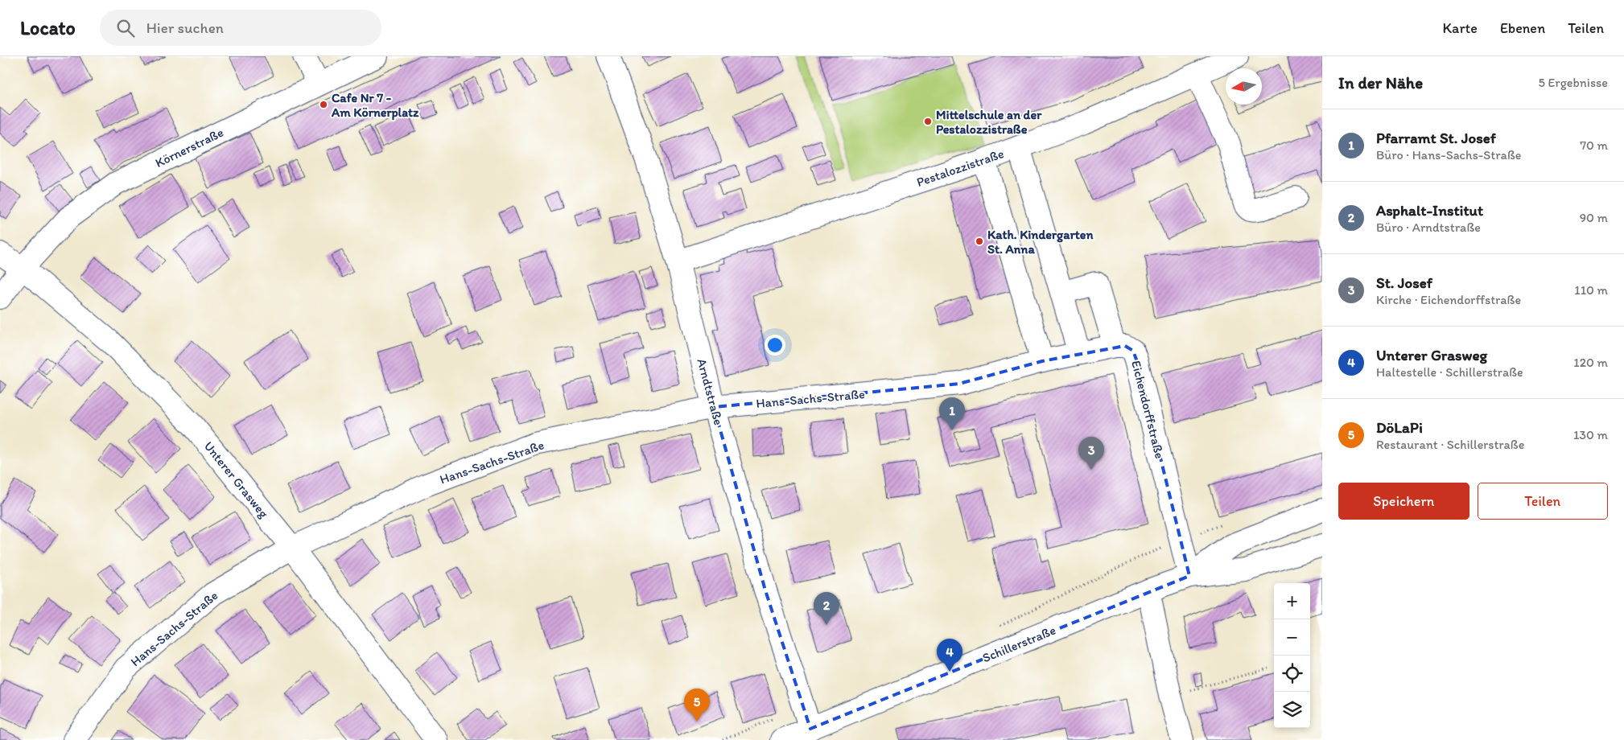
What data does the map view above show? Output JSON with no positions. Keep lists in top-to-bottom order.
{
  "streets": {
    "street": [
      "Körnerstraße",
      "Pestalozzistraße",
      "Arndtstraße",
      "Hans-Sachs-Straße",
      "Eichendorffstraße",
      "Unterer Grasweg",
      "Schillerstraße"
    ]
  },
  "crossings": [
    ["Körnerstraße", "Unterer Grasweg"],
    ["Pestalozzistraße", "Arndtstraße"],
    ["Arndtstraße", "Hans-Sachs-Straße"],
    ["Arndtstraße", "Schillerstraße"],
    ["Hans-Sachs-Straße", "Eichendorffstraße"],
    ["Hans-Sachs-Straße", "Unterer Grasweg"],
    ["Eichendorffstraße", "Schillerstraße"]
  ],
  "places": ["Cafe Nr 7 - Am Körnerplatz", "Mittelschule an der Pestalozzistraße", "Kath. Kindergarten St. Anna"],
  "north": "left",
  "page": {
    "header": "Locato",
    "search": "Hier suchen",
    "nav": ["Karte", "Ebenen", "Teilen"],
    "heading": ["In der Nähe", "5 Ergebnisse"],
    "list": [
      {
        "mark": "1",
        "name": "Pfarramt St. Josef",
        "note": "Büro · Hans-Sachs-Straße",
        "value": "70 m"
      },
      {
        "mark": "2",
        "name": "Asphalt-Institut",
        "note": "Büro · Arndtstraße",
        "value": "90 m"
      },
      {
        "mark": "3",
        "name": "St. Josef",
        "note": "Kirche · Eichendorffstraße",
        "value": "110 m"
      },
      {
        "mark": "4",
        "name": "Unterer Grasweg",
        "note": "Haltestelle · Schillerstraße",
        "value": "120 m"
      },
      {
        "mark": "5",
        "name": "DöLaPi",
        "note": "Restaurant · Schillerstraße",
        "value": "130 m"
      }
    ],
    "pins": [
      "1",
      "3",
      "2",
      "4",
      "5"
    ],
    "buttons": ["Speichern", "Teilen"],
    "map_buttons": ["+", "−"]
  }
}
